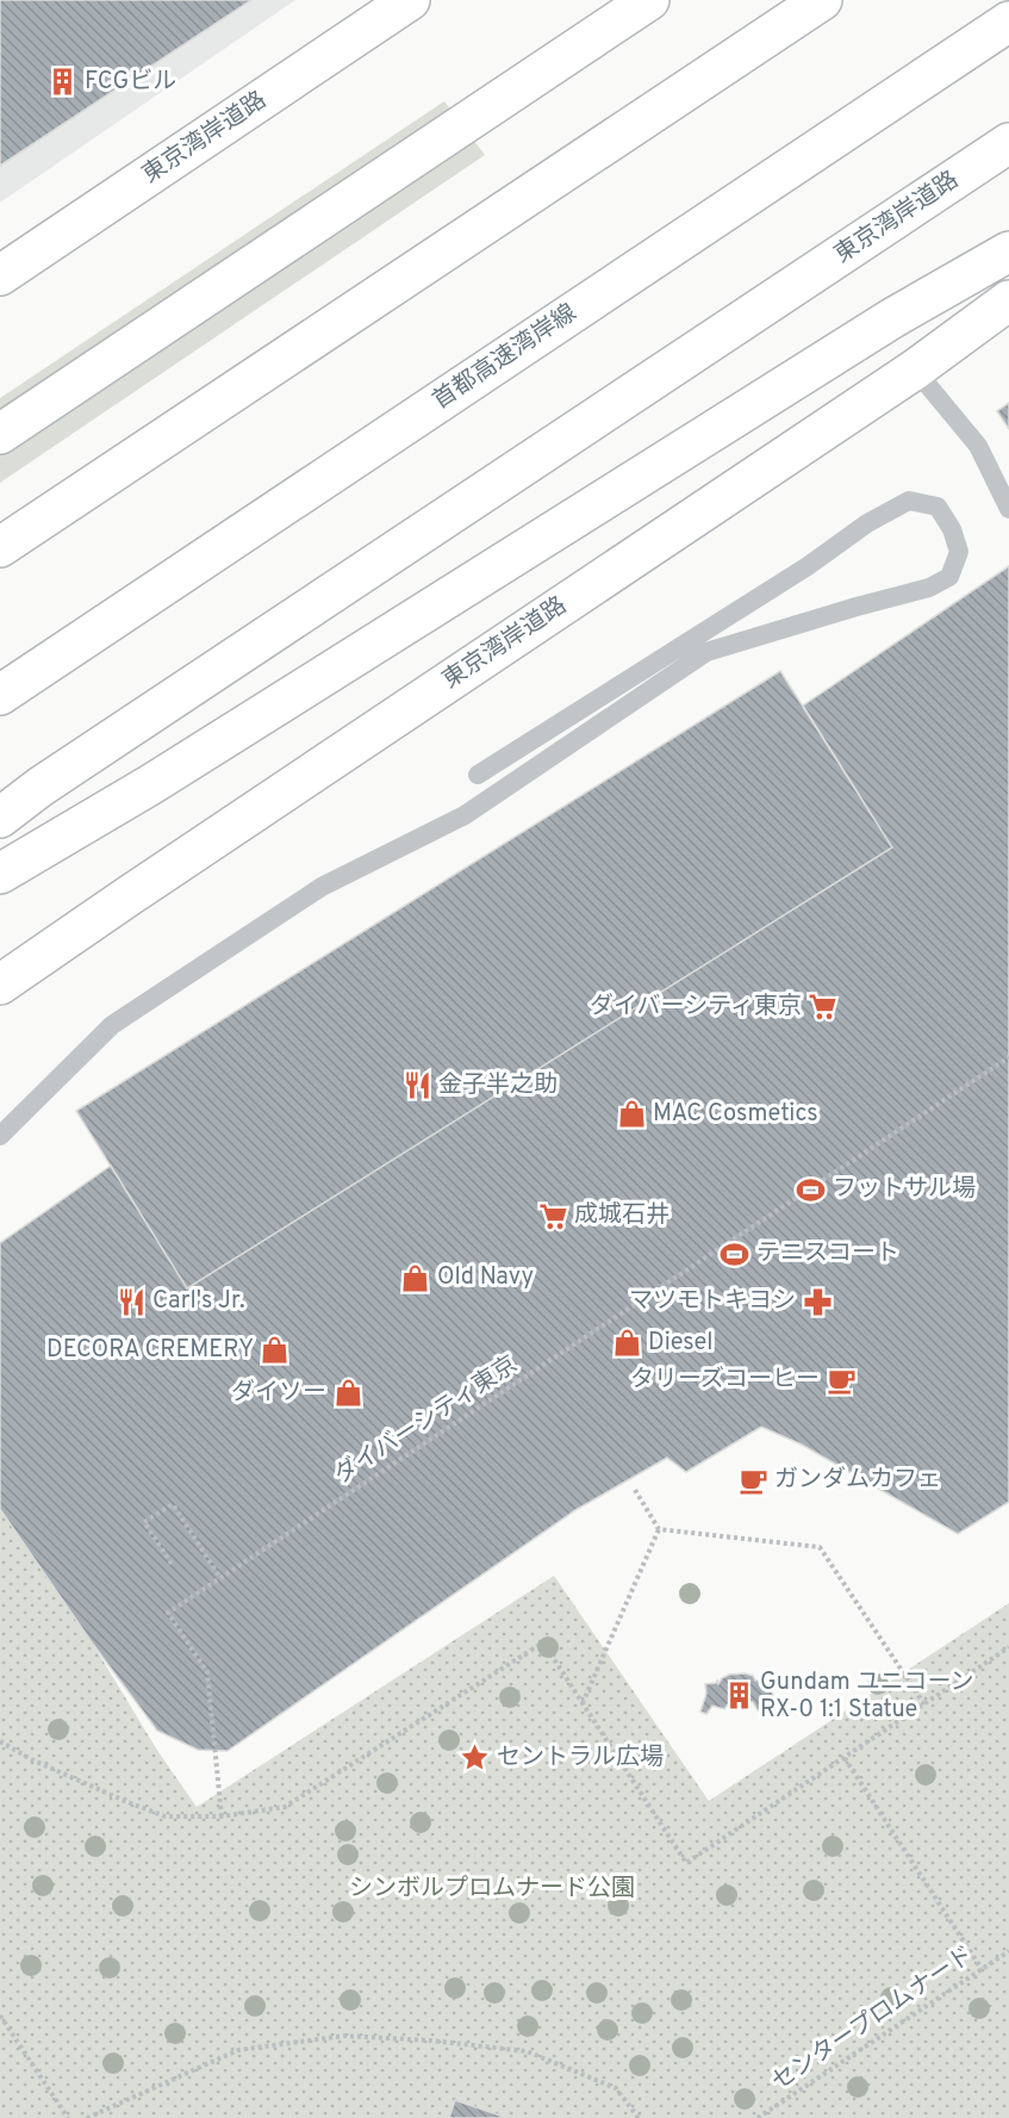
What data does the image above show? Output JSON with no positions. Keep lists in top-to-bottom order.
{
  "streets": {
    "highway": ["東京湾岸道路", "首都高速湾岸線"],
    "path": ["ダイバーシティ東京", "センタープロムナード"]
  },
  "parks": ["シンボルプロムナード公園"],
  "places": {
    "building": ["FCGビル", "Gundam ユニコーン RX-0 1:1 Statue"],
    "supermarket": ["ダイバーシティ東京", "成城石井"],
    "restaurant": ["金子半之助", "Carl's Jr."],
    "shop": [
      "MAC Cosmetics",
      "Old Navy",
      "Diesel",
      "DECORA CREMERY",
      "ダイソー"
    ],
    "sports": ["フットサル場", "テニスコート"],
    "pharmacy": ["マツモトキヨシ"],
    "cafe": ["タリーズコーヒー", "ガンダムカフェ"],
    "place": ["セントラル広場"]
  }
}
